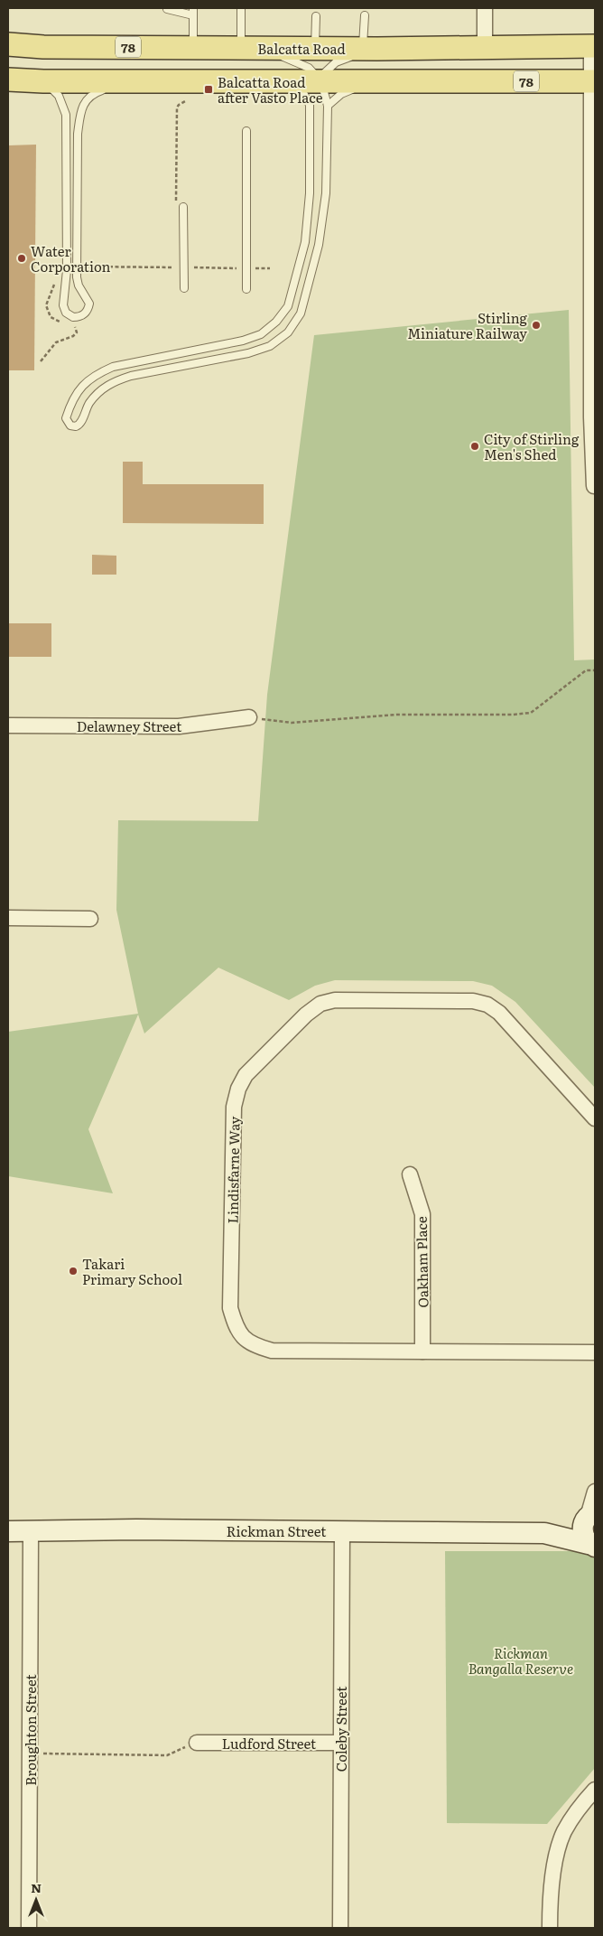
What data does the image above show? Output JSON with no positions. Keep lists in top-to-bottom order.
{
  "streets": {
    "main road": ["78", "Balcatta Road"],
    "street": [
      "Delawney Street",
      "Lindisfarne Way",
      "Oakham Place",
      "Rickman Street",
      "Coleby Street",
      "Broughton Street",
      "Ludford Street"
    ]
  },
  "crossings": [
    ["Lindisfarne Way", "Oakham Place"],
    ["Rickman Street", "Coleby Street"],
    ["Rickman Street", "Broughton Street"],
    ["Coleby Street", "Ludford Street"]
  ],
  "parks": ["Rickman Bangalla Reserve"],
  "places": {
    "transit": ["Balcatta Road after Vasto Place"],
    "other": [
      "Water Corporation",
      "Stirling Miniature Railway",
      "City of Stirling Men's Shed",
      "Takari Primary School"
    ]
  },
  "north": "top"
}
